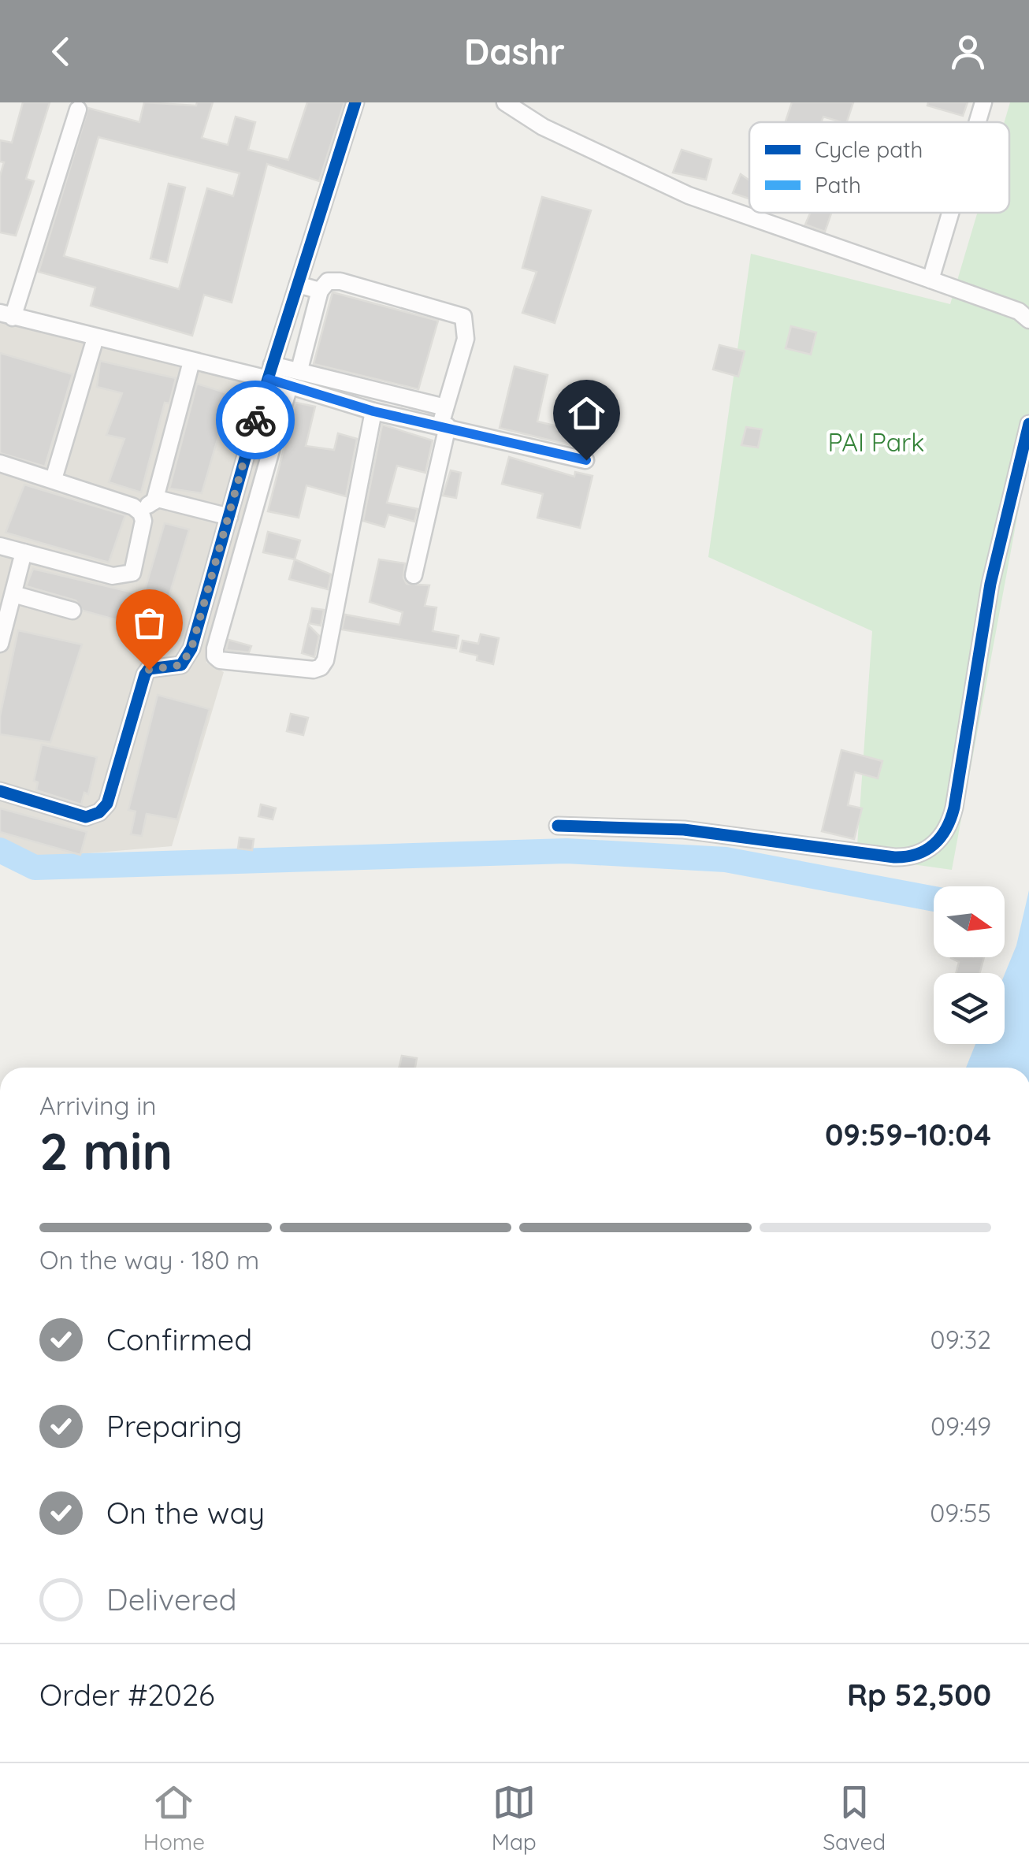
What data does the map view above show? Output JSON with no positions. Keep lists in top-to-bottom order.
{
  "parks": ["PAI Park"],
  "legend": ["Cycle path", "Path"],
  "north": "right",
  "page": {
    "header": "Dashr",
    "heading": ["2 min", "Arriving in", "09:59–10:04"],
    "panel": ["Order #2026", "Rp 52,500"],
    "bar": "On the way · 180 m",
    "list": [
      ["Confirmed", "09:32"],
      ["Preparing", "09:49"],
      ["On the way", "09:55"],
      "Delivered"
    ],
    "tabs": ["Home", "Map", "Saved"]
  }
}
